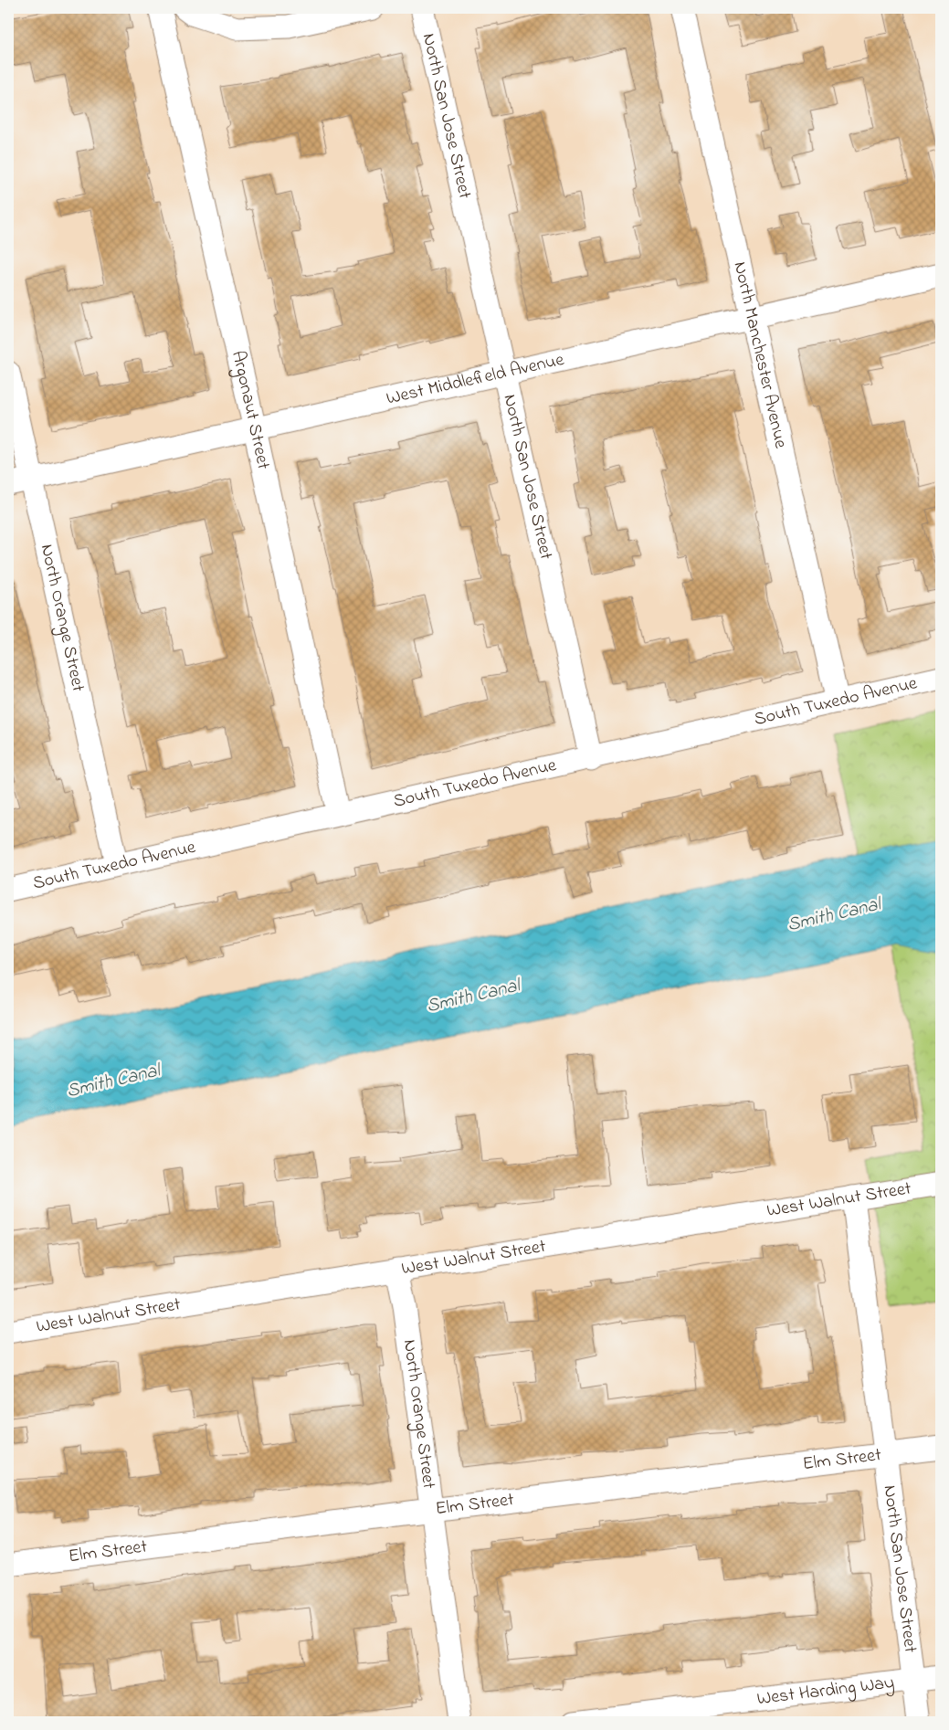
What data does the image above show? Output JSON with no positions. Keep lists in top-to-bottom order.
{
  "streets": {
    "street": [
      "North San Jose Street",
      "North Manchester Avenue",
      "West Middlefield Avenue",
      "Argonaut Street",
      "North Orange Street",
      "South Tuxedo Avenue",
      "West Walnut Street",
      "Elm Street",
      "West Harding Way"
    ]
  },
  "crossings": [
    ["North San Jose Street", "West Middlefield Avenue"],
    ["North San Jose Street", "South Tuxedo Avenue"],
    ["North San Jose Street", "West Walnut Street"],
    ["North San Jose Street", "Elm Street"],
    ["North San Jose Street", "West Harding Way"],
    ["North Manchester Avenue", "West Middlefield Avenue"],
    ["North Manchester Avenue", "South Tuxedo Avenue"],
    ["West Middlefield Avenue", "Argonaut Street"],
    ["West Middlefield Avenue", "North Orange Street"],
    ["Argonaut Street", "South Tuxedo Avenue"],
    ["North Orange Street", "South Tuxedo Avenue"],
    ["North Orange Street", "West Walnut Street"],
    ["North Orange Street", "Elm Street"]
  ],
  "water": ["Smith Canal"]
}
